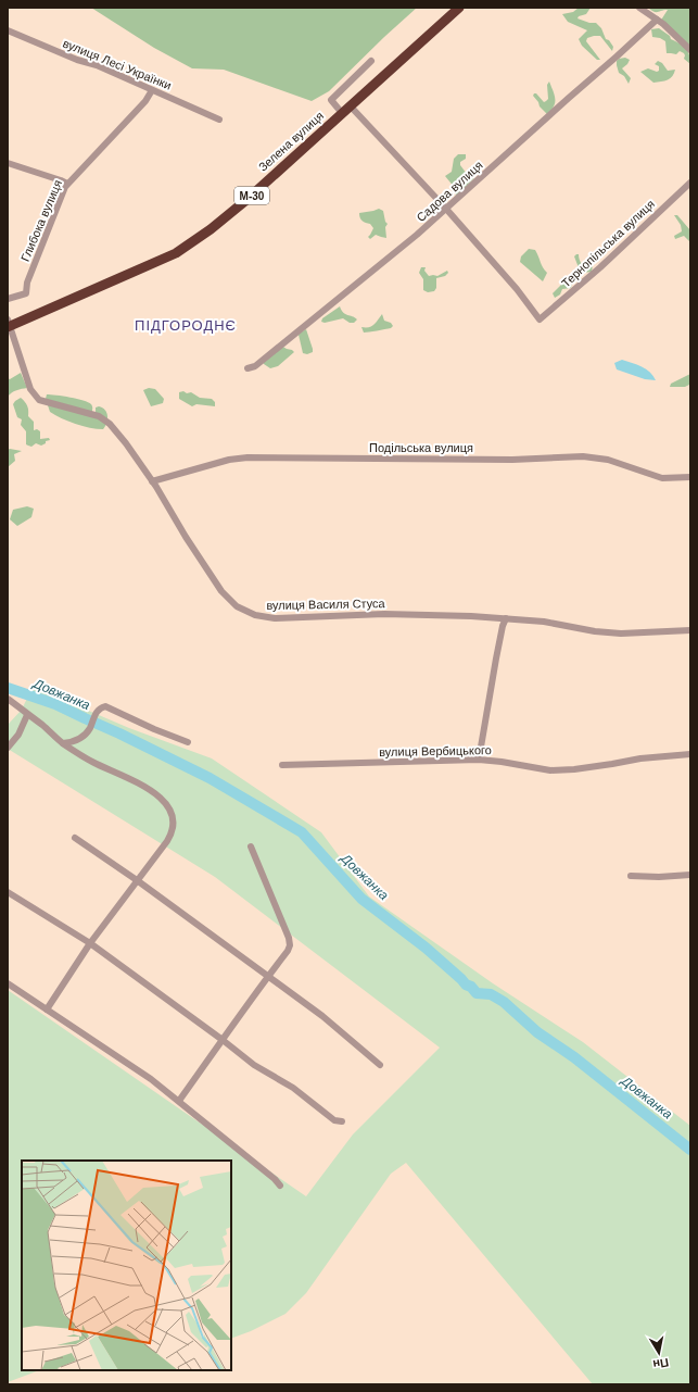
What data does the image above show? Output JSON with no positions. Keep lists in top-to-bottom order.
{
  "streets": {
    "highway": ["Зелена вулиця", "М-30"],
    "street": [
      "вулиця Лесі Українки",
      "Садова вулиця",
      "Глибока вулиця",
      "Тернопільська вулиця",
      "Подільська вулиця",
      "вулиця Василя Стуса",
      "вулиця Вербицького"
    ]
  },
  "crossings": [
    ["вулиця Лесі Українки", "Глибока вулиця"],
    ["Зелена вулиця", "вулиця Василя Стуса"],
    ["Садова вулиця", "Тернопільська вулиця"],
    ["Подільська вулиця", "вулиця Василя Стуса"]
  ],
  "districts": ["ПІДГОРОДНЄ"],
  "water": ["Довжанка"],
  "north": "bottom"
}
